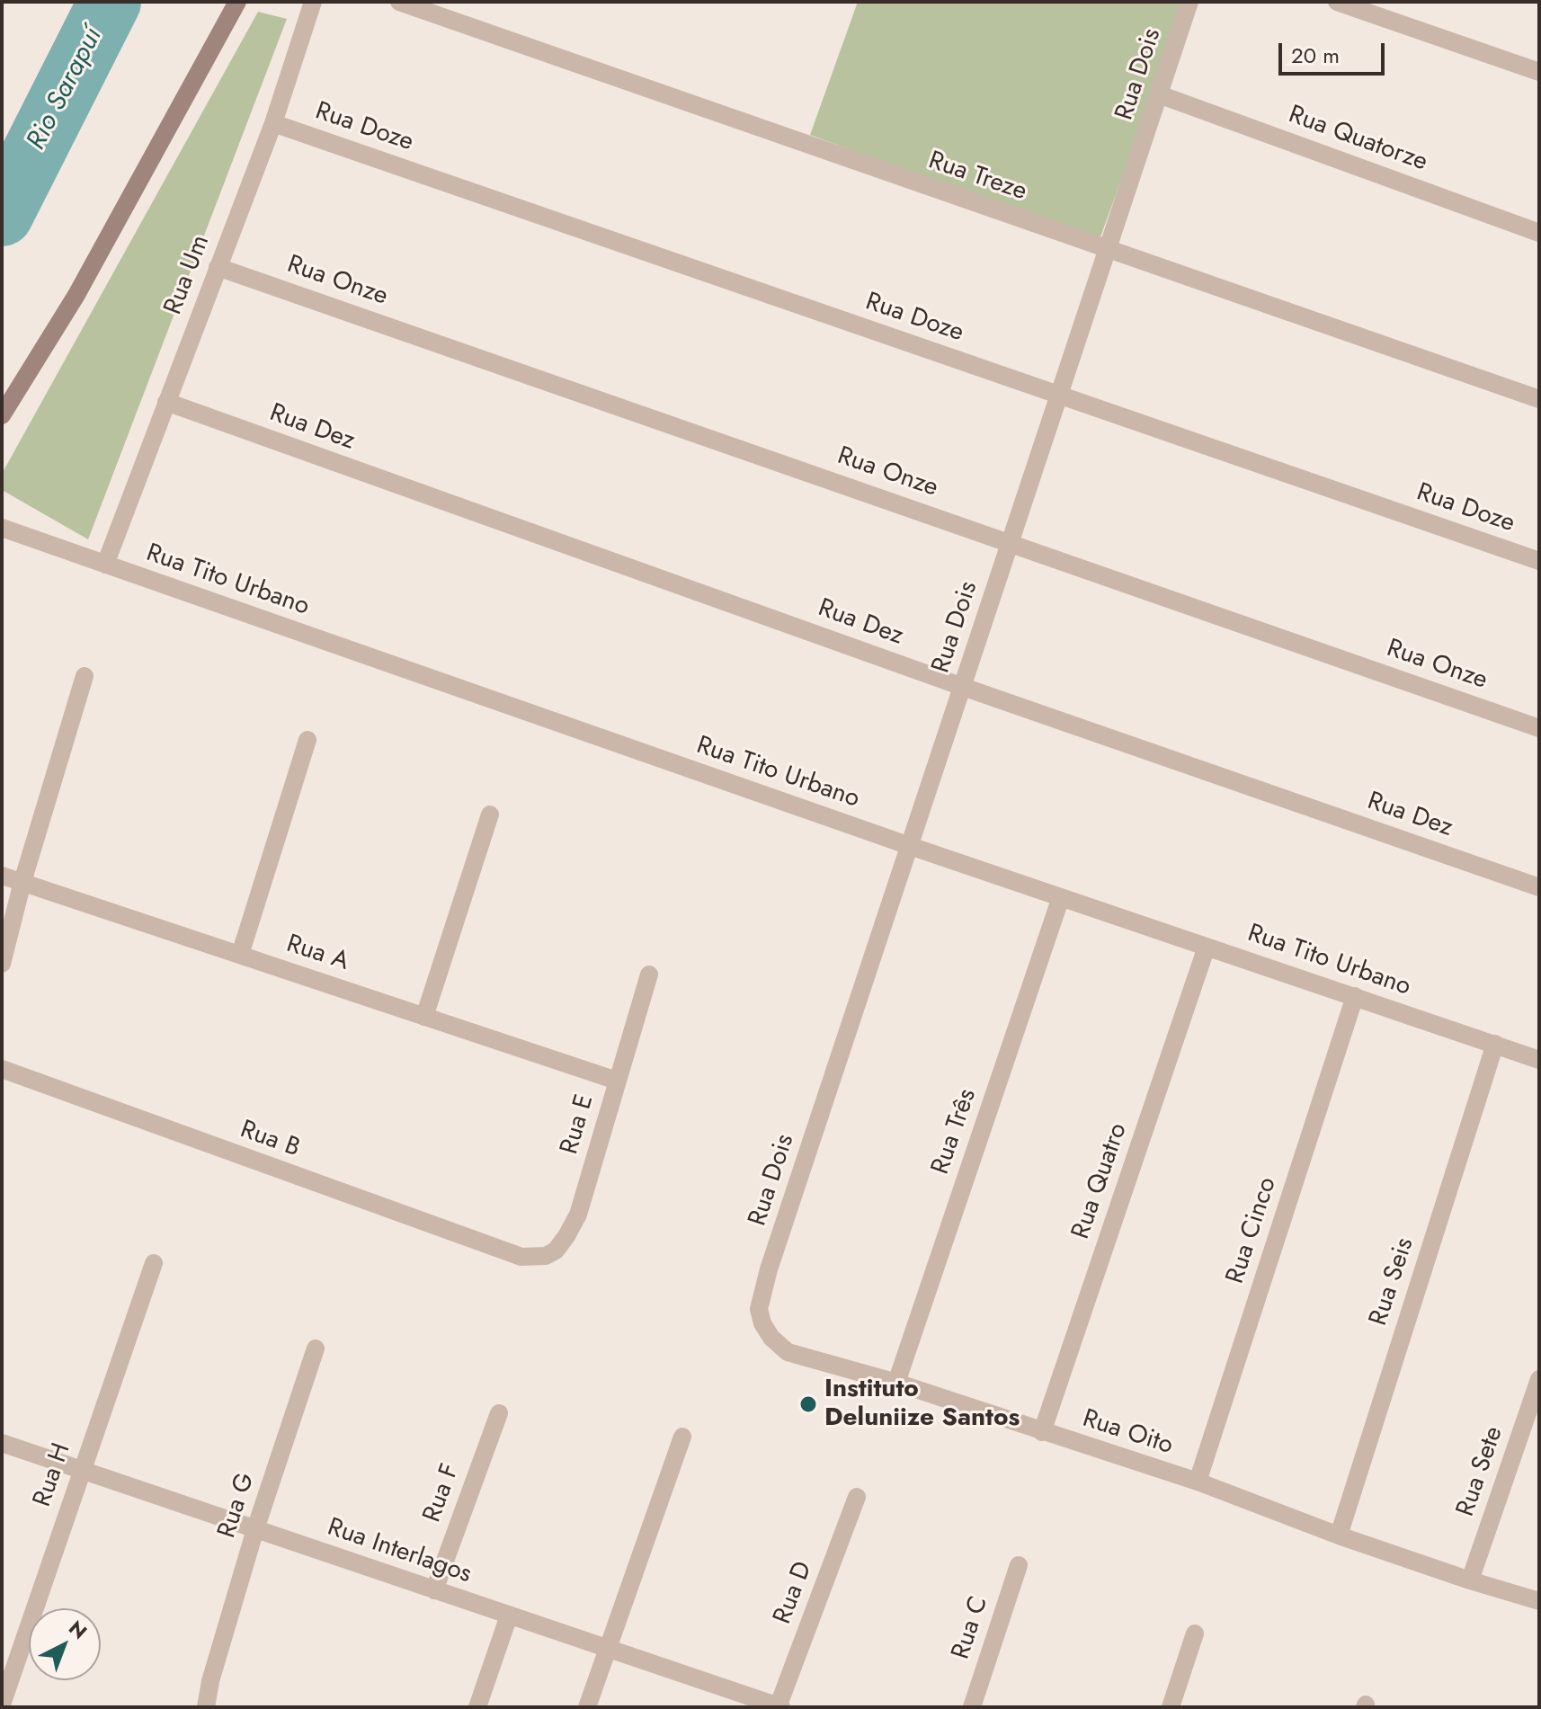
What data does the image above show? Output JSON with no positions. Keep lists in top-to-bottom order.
{
  "streets": {
    "street": [
      "Rua Dois",
      "Rua Doze",
      "Rua Quatorze",
      "Rua Treze",
      "Rua Um",
      "Rua Onze",
      "Rua Dez",
      "Rua Tito Urbano",
      "Rua A",
      "Rua E",
      "Rua Três",
      "Rua B",
      "Rua Quatro",
      "Rua Cinco",
      "Rua Seis",
      "Rua Oito",
      "Rua Sete",
      "Rua H",
      "Rua F",
      "Rua G",
      "Rua Interlagos",
      "Rua D",
      "Rua C"
    ]
  },
  "crossings": [
    ["Rua Dois", "Rua Doze"],
    ["Rua Dois", "Rua Quatorze"],
    ["Rua Dois", "Rua Treze"],
    ["Rua Dois", "Rua Onze"],
    ["Rua Dois", "Rua Dez"],
    ["Rua Dois", "Rua Tito Urbano"],
    ["Rua Dois", "Rua Oito"],
    ["Rua Doze", "Rua Um"],
    ["Rua Um", "Rua Onze"],
    ["Rua Um", "Rua Dez"],
    ["Rua Um", "Rua Tito Urbano"],
    ["Rua Tito Urbano", "Rua Três"],
    ["Rua Tito Urbano", "Rua Quatro"],
    ["Rua Tito Urbano", "Rua Cinco"],
    ["Rua Tito Urbano", "Rua Seis"],
    ["Rua A", "Rua E"],
    ["Rua E", "Rua B"],
    ["Rua Três", "Rua Oito"],
    ["Rua Quatro", "Rua Oito"],
    ["Rua Cinco", "Rua Oito"],
    ["Rua Seis", "Rua Oito"],
    ["Rua Oito", "Rua Sete"],
    ["Rua H", "Rua Interlagos"],
    ["Rua F", "Rua Interlagos"],
    ["Rua G", "Rua Interlagos"],
    ["Rua Interlagos", "Rua D"]
  ],
  "water": ["Rio Sarapuí"],
  "places": ["Instituto Deluniize Santos"],
  "scale_bar": "20 m",
  "north": "top right"
}
